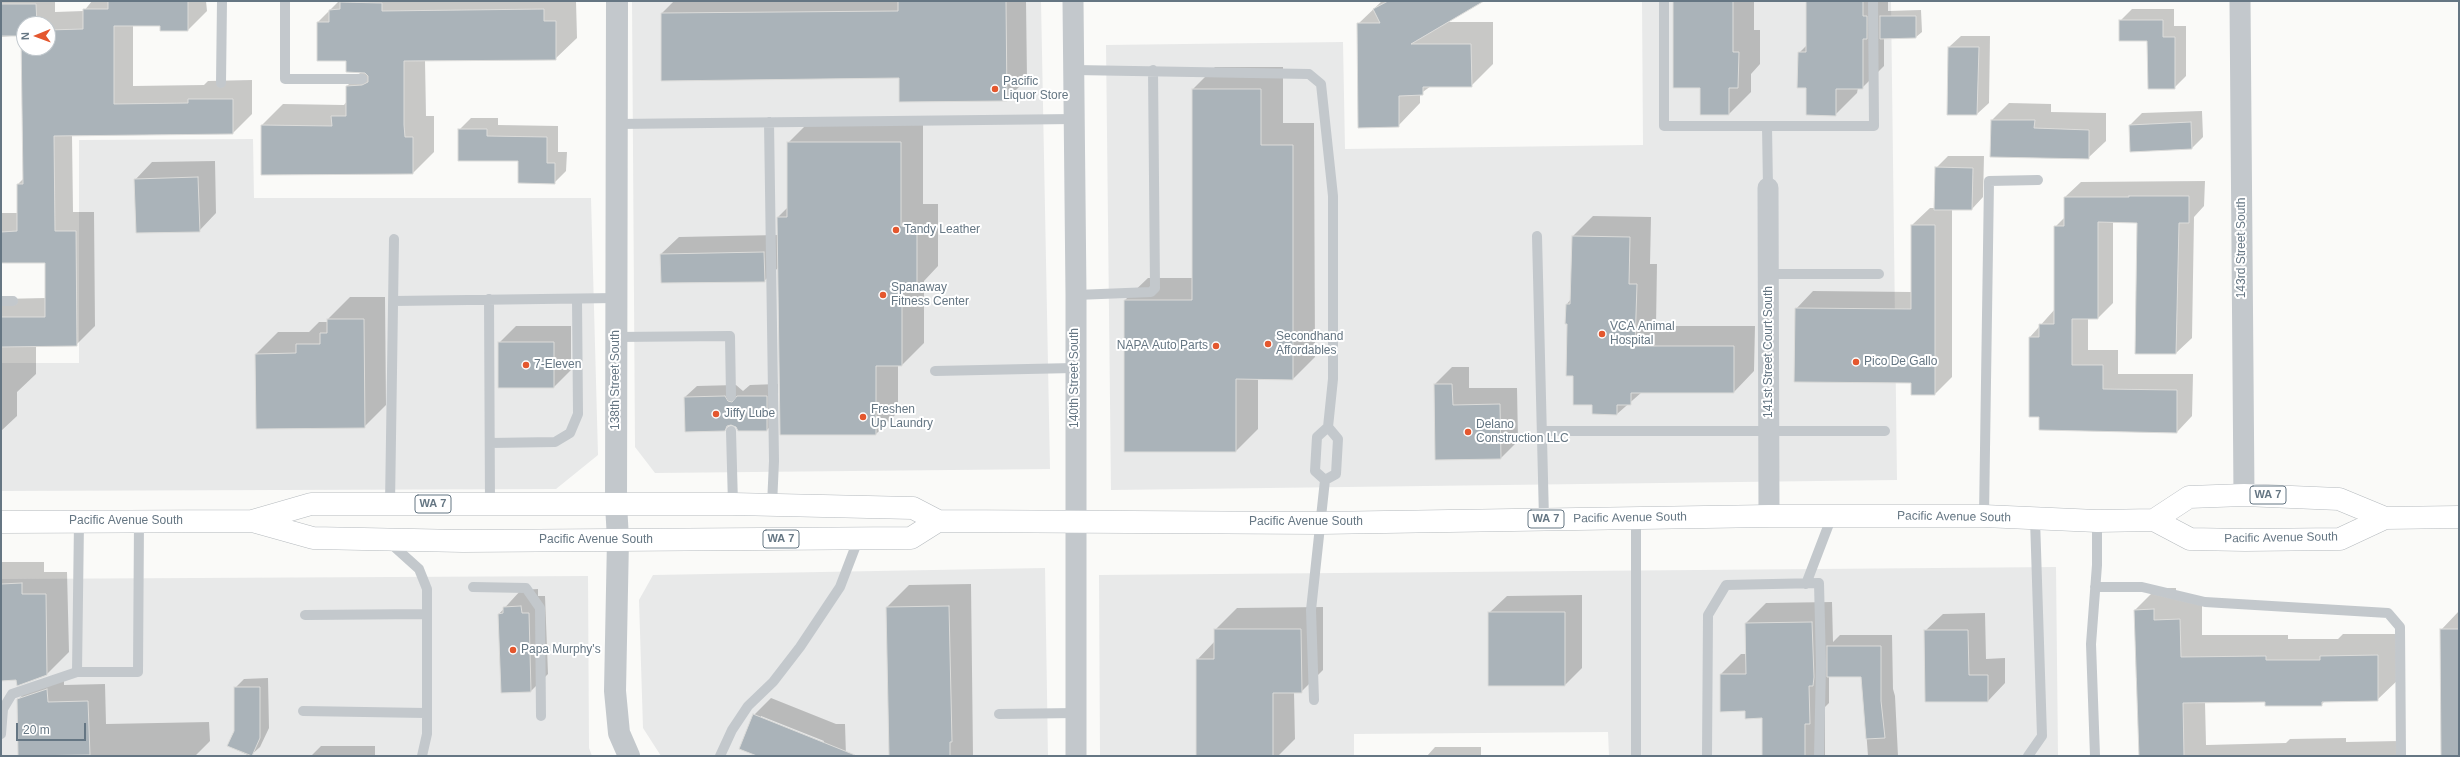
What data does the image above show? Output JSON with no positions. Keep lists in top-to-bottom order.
{
  "streets": {
    "main road": ["WA 7", "Pacific Avenue South"],
    "street": [
      "143rd Street South",
      "141st Street Court South",
      "140th Street South",
      "138th Street South"
    ]
  },
  "crossings": [
    ["143rd Street South", "Pacific Avenue South"],
    ["141st Street Court South", "Pacific Avenue South"],
    ["140th Street South", "Pacific Avenue South"],
    ["138th Street South", "Pacific Avenue South"]
  ],
  "places": [
    "Pacific Liquor Store",
    "Tandy Leather",
    "Spanaway Fitness Center",
    "VCA Animal Hospital",
    "Secondhand Affordables",
    "NAPA Auto Parts",
    "Pico De Gallo",
    "7-Eleven",
    "Jiffy Lube",
    "Freshen Up Laundry",
    "Delano Construction LLC",
    "Papa Murphy's"
  ],
  "scale_bar": "20 m",
  "north": "left"
}
